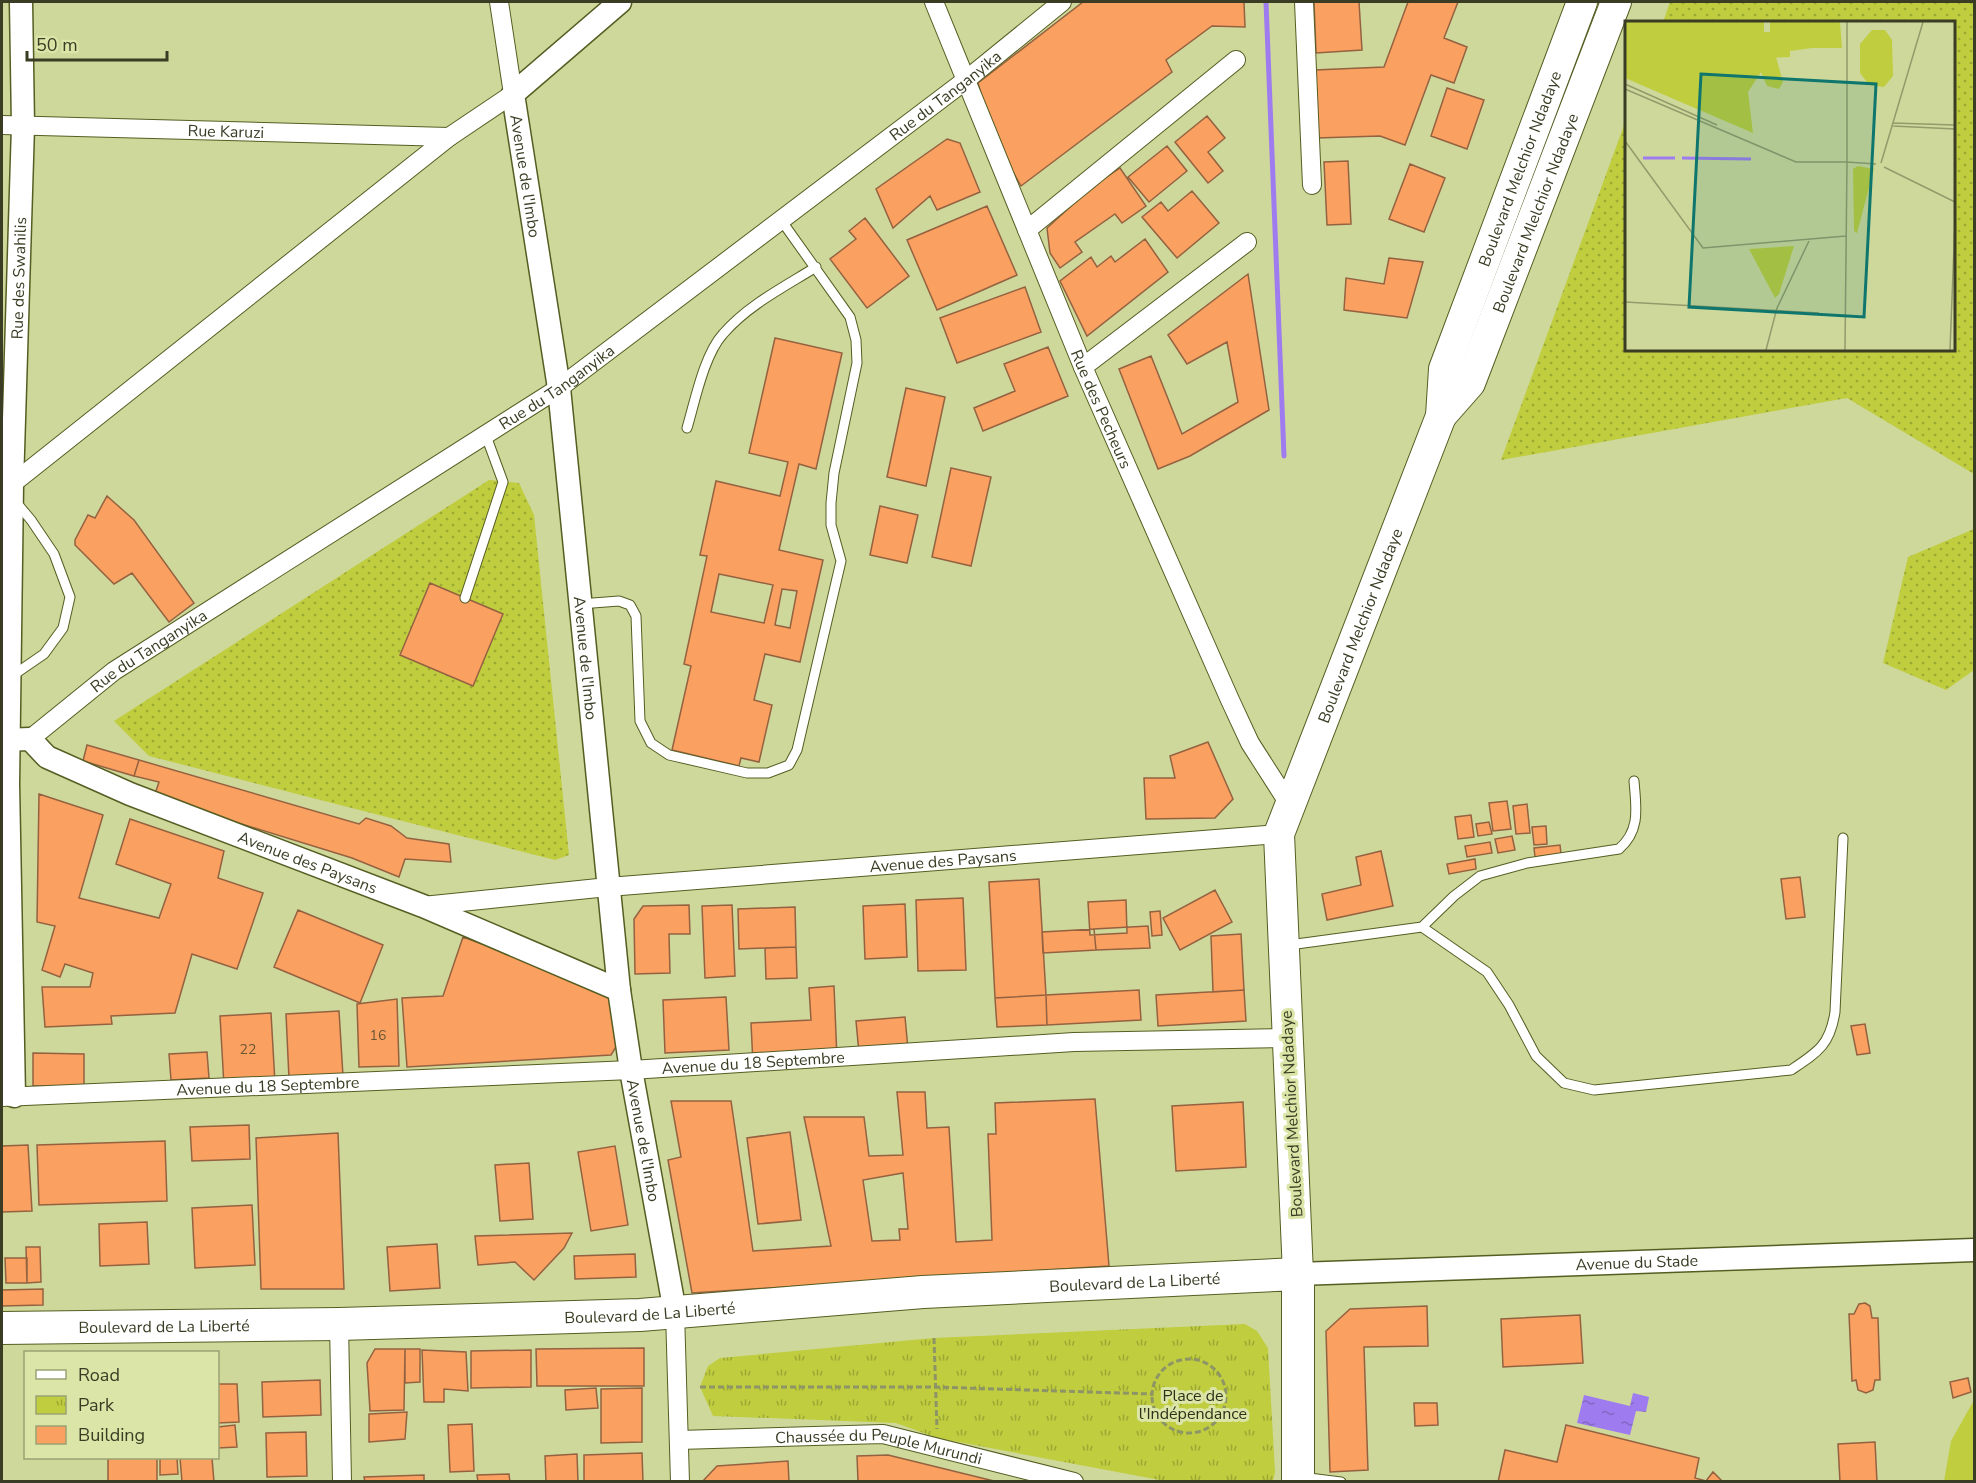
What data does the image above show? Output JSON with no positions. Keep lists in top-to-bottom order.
{
  "streets": {
    "highway": ["Boulevard de La Liberté"],
    "main road": ["Boulevard Melchior Ndadaye", "Boulevard Mlelchior Ndadaye"],
    "street": [
      "Rue du Tanganyika",
      "Rue Karuzi",
      "Avenue de l'Imbo",
      "Rue des Swahilis",
      "Rue des Pecheurs",
      "Avenue des Paysans",
      "Avenue du 18 Septembre",
      "Avenue du Stade",
      "Chaussée du Peuple Murundi"
    ]
  },
  "crossings": [
    ["Rue du Tanganyika", "Avenue de l'Imbo"],
    ["Rue du Tanganyika", "Rue des Swahilis"],
    ["Rue du Tanganyika", "Rue des Pecheurs"],
    ["Rue du Tanganyika", "Avenue des Paysans"],
    ["Rue Karuzi", "Rue des Swahilis"],
    ["Boulevard Melchior Ndadaye", "Boulevard Mlelchior Ndadaye"],
    ["Boulevard Melchior Ndadaye", "Rue des Pecheurs"],
    ["Boulevard Melchior Ndadaye", "Avenue des Paysans"],
    ["Boulevard Melchior Ndadaye", "Avenue du 18 Septembre"],
    ["Boulevard Melchior Ndadaye", "Avenue du Stade"],
    ["Boulevard Melchior Ndadaye", "Boulevard de La Liberté"],
    ["Avenue de l'Imbo", "Avenue des Paysans"],
    ["Avenue de l'Imbo", "Avenue du 18 Septembre"],
    ["Avenue de l'Imbo", "Boulevard de La Liberté"],
    ["Rue des Swahilis", "Avenue des Paysans"],
    ["Rue des Swahilis", "Avenue du 18 Septembre"],
    ["Avenue du Stade", "Boulevard de La Liberté"]
  ],
  "parks": ["Place de l'Indépendance"],
  "house_numbers": ["16", "22"],
  "legend": ["Road", "Park", "Building"],
  "scale_bar": "50 m"
}
